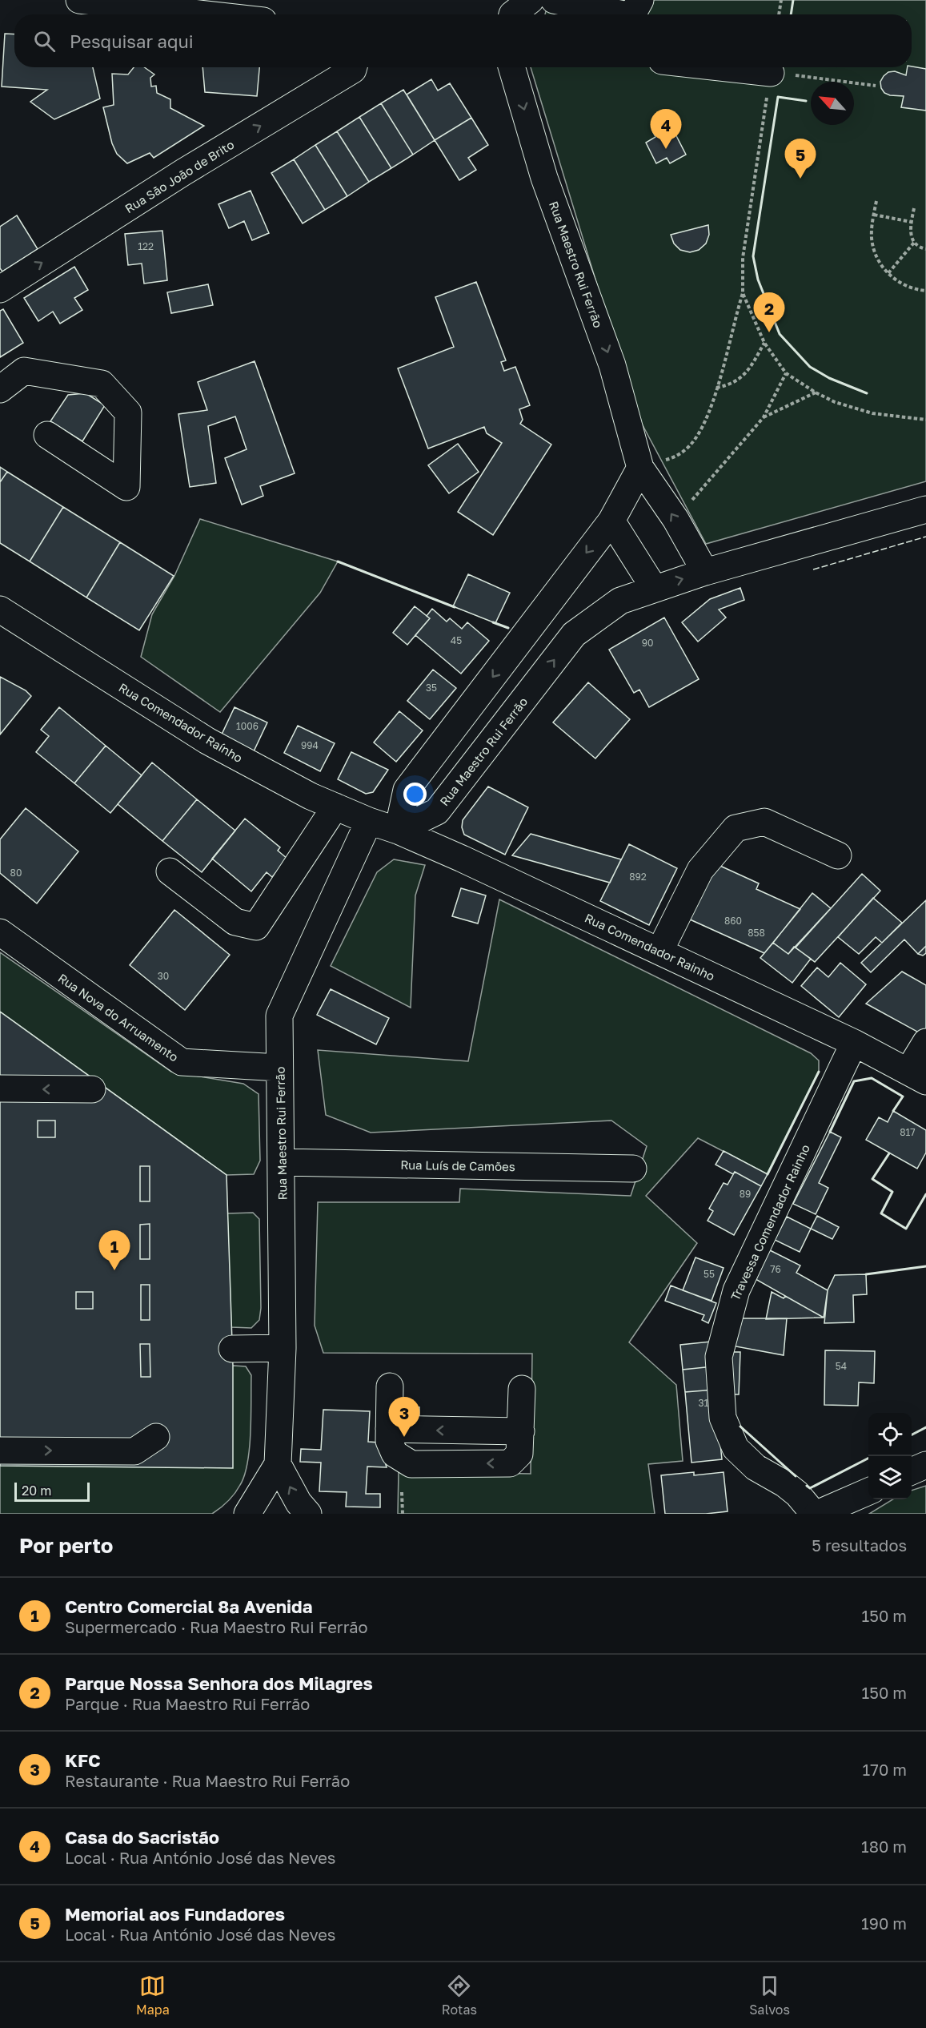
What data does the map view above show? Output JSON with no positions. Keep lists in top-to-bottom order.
{
  "streets": {
    "street": [
      "Rua São João de Brito",
      "Rua Maestro Rui Ferrão",
      "Rua Comendador Raínho",
      "Rua Comendador Rainho",
      "Rua Nova do Arruamento",
      "Rua Luís de Camões",
      "Travessa Comendador Rainho"
    ]
  },
  "crossings": [
    ["Rua Maestro Rui Ferrão", "Rua Comendador Raínho"],
    ["Rua Maestro Rui Ferrão", "Rua Comendador Rainho"],
    ["Rua Maestro Rui Ferrão", "Rua Nova do Arruamento"],
    ["Rua Maestro Rui Ferrão", "Rua Luís de Camões"],
    ["Rua Comendador Raínho", "Rua Comendador Rainho"],
    ["Rua Comendador Rainho", "Travessa Comendador Rainho"]
  ],
  "one_way": ["Rua São João de Brito"],
  "house_numbers": [
    "122",
    "45",
    "90",
    "35",
    "1006",
    "994",
    "80",
    "892",
    "860",
    "858",
    "30",
    "817",
    "89",
    "76",
    "55",
    "54",
    "31"
  ],
  "scale_bar": "20 m",
  "north": "top left",
  "page": {
    "search": "Pesquisar aqui",
    "pins": [
      "4",
      "5",
      "2",
      "1",
      "3"
    ],
    "scale": "20 m",
    "heading": ["Por perto", "5 resultados"],
    "list": [
      {
        "mark": "1",
        "name": "Centro Comercial 8ª Avenida",
        "note": "Supermercado · Rua Maestro Rui Ferrão",
        "value": "150 m"
      },
      {
        "mark": "2",
        "name": "Parque Nossa Senhora dos Milagres",
        "note": "Parque · Rua Maestro Rui Ferrão",
        "value": "150 m"
      },
      {
        "mark": "3",
        "name": "KFC",
        "note": "Restaurante · Rua Maestro Rui Ferrão",
        "value": "170 m"
      },
      {
        "mark": "4",
        "name": "Casa do Sacristão",
        "note": "Local · Rua António José das Neves",
        "value": "180 m"
      },
      {
        "mark": "5",
        "name": "Memorial aos Fundadores",
        "note": "Local · Rua António José das Neves",
        "value": "190 m"
      }
    ],
    "nav": ["Mapa", "Rotas", "Salvos"]
  }
}
